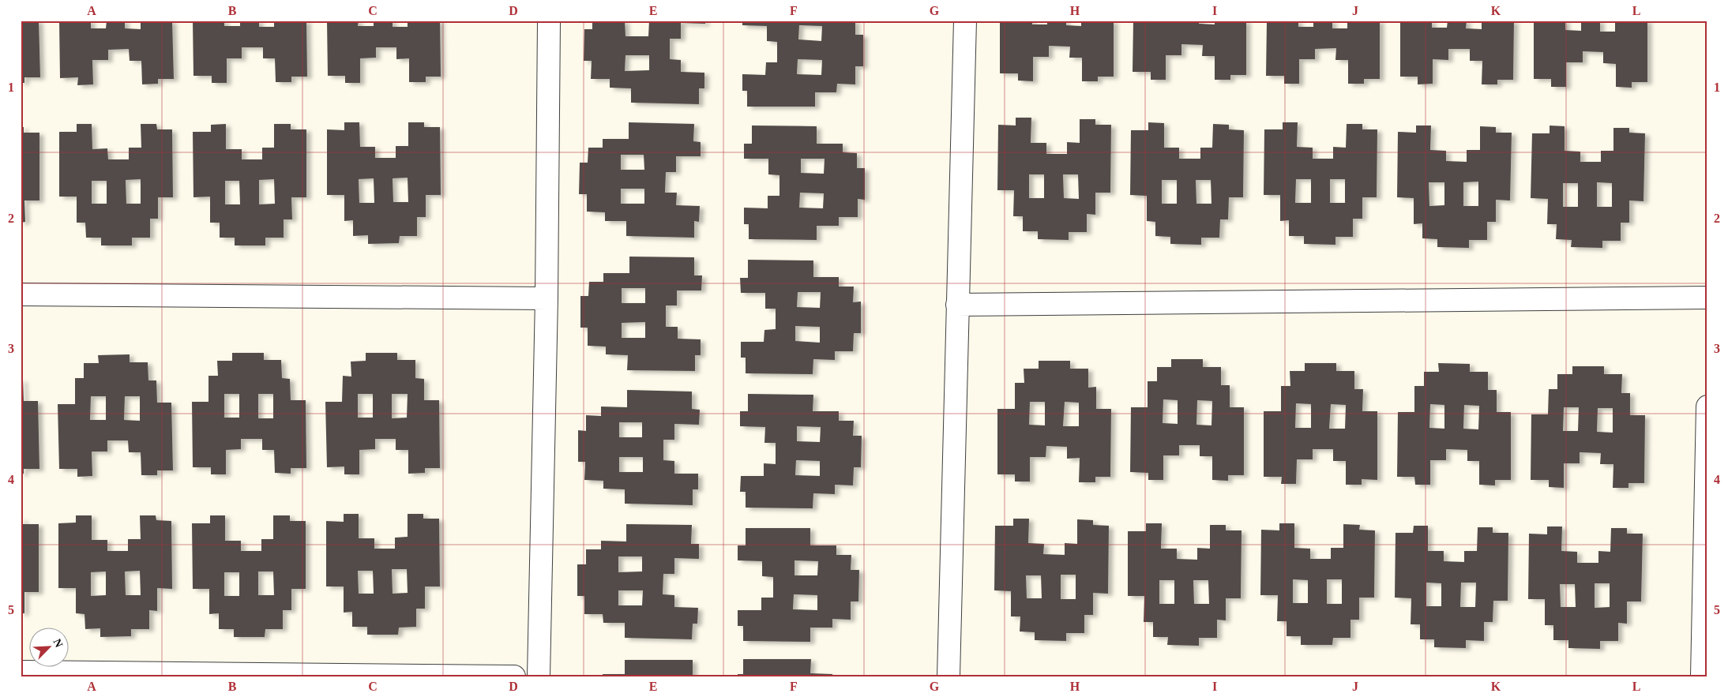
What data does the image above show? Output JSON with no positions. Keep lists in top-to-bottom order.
{
  "north": "top right",
  "grid": {
    "columns": [
      "A",
      "B",
      "C",
      "D",
      "E",
      "F",
      "G",
      "H",
      "I",
      "J",
      "K",
      "L"
    ],
    "rows": [
      "1",
      "2",
      "3",
      "4",
      "5"
    ]
  }
}
